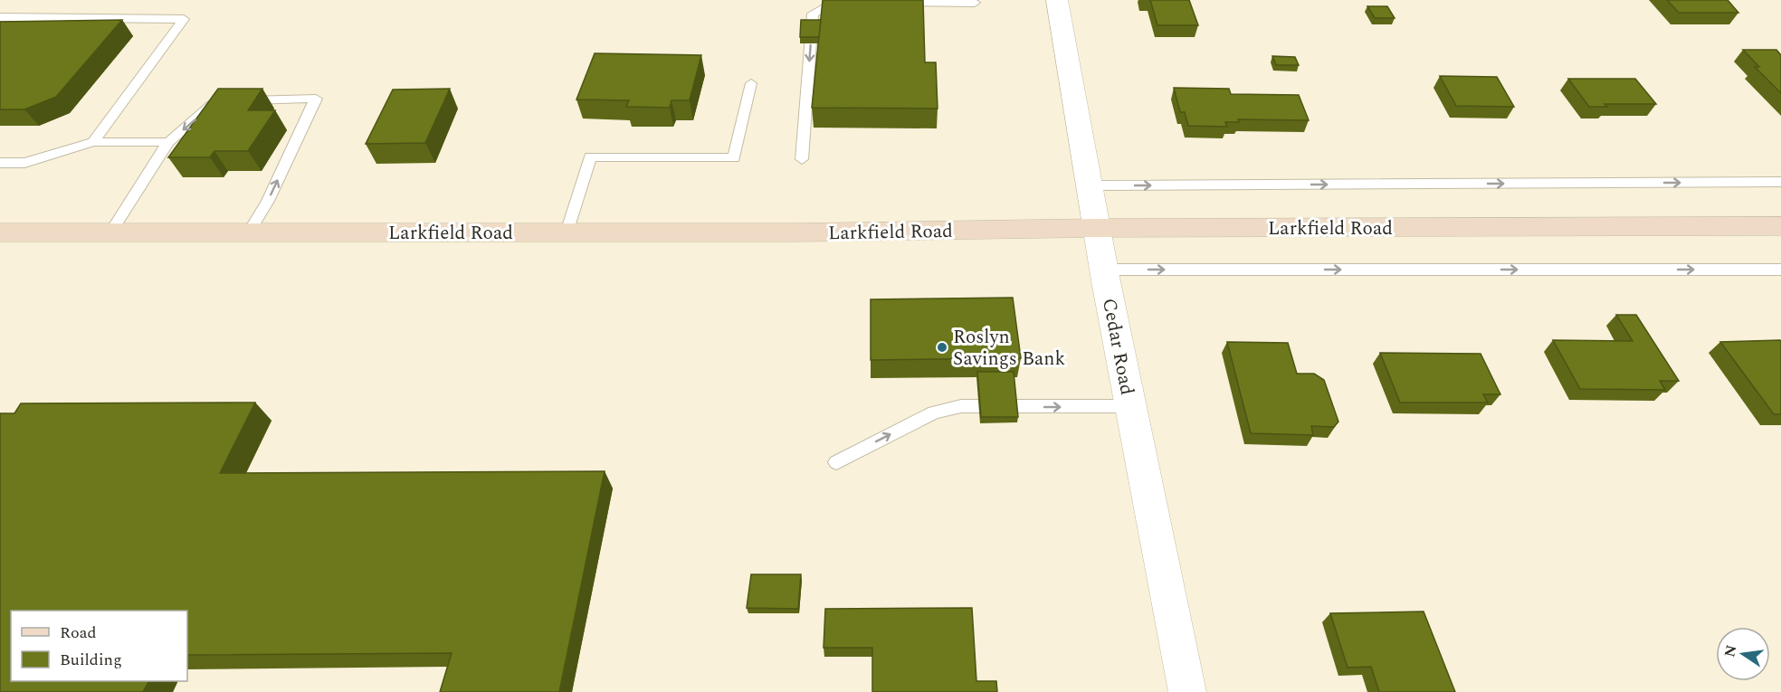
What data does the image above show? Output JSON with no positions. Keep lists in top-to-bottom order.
{
  "streets": {
    "main road": ["Larkfield Road"],
    "street": ["Cedar Road"]
  },
  "crossings": [
    ["Larkfield Road", "Cedar Road"]
  ],
  "places": ["Roslyn Savings Bank"],
  "legend": ["Road", "Building"],
  "north": "left"
}
